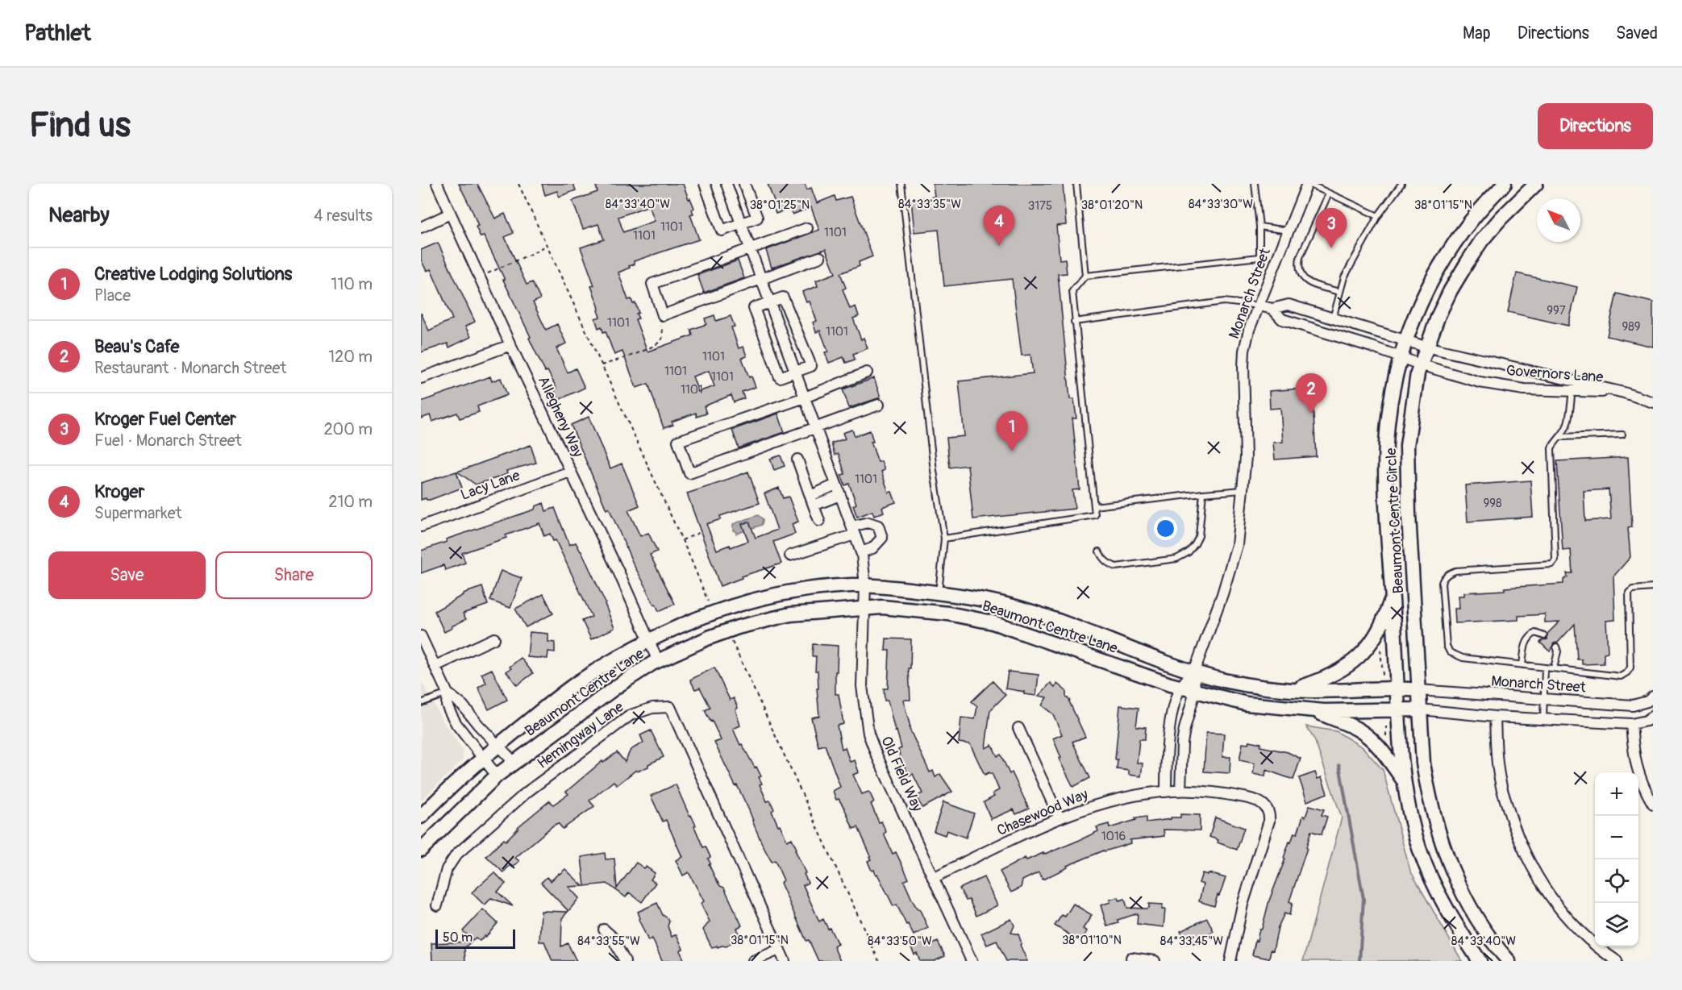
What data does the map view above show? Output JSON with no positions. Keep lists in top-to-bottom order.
{
  "streets": {
    "street": [
      "Monarch Street",
      "Governors Lane",
      "Allegheny Way",
      "Lacy Lane",
      "Beaumont Centre Circle",
      "Beaumont Centre Lane",
      "Hemingway Lane",
      "Old Field Way",
      "Chasewood Way"
    ]
  },
  "crossings": [
    ["Monarch Street", "Beaumont Centre Circle"],
    ["Monarch Street", "Beaumont Centre Lane"],
    ["Governors Lane", "Beaumont Centre Circle"],
    ["Allegheny Way", "Lacy Lane"],
    ["Allegheny Way", "Beaumont Centre Lane"],
    ["Beaumont Centre Circle", "Beaumont Centre Lane"],
    ["Beaumont Centre Lane", "Old Field Way"],
    ["Old Field Way", "Chasewood Way"]
  ],
  "house_numbers": [
    "3175",
    "1101",
    "1101",
    "1101",
    "997",
    "1101",
    "989",
    "1101",
    "1101",
    "1101",
    "1101",
    "1101",
    "1101",
    "998",
    "1016"
  ],
  "scale_bar": "50 m",
  "north": "top left",
  "page": {
    "header": "Pathlet",
    "nav": ["Map", "Directions", "Saved"],
    "buttons": [
      "Directions",
      ["Save", "Share"]
    ],
    "title": "Find us",
    "heading": ["Nearby", "4 results"],
    "pins": [
      "4",
      "3",
      "2",
      "1"
    ],
    "list": [
      {
        "mark": "1",
        "name": "Creative Lodging Solutions",
        "note": "Place",
        "value": "110 m"
      },
      {
        "mark": "2",
        "name": "Beau's Cafe",
        "note": "Restaurant · Monarch Street",
        "value": "120 m"
      },
      {
        "mark": "3",
        "name": "Kroger Fuel Center",
        "note": "Fuel · Monarch Street",
        "value": "200 m"
      },
      {
        "mark": "4",
        "name": "Kroger",
        "note": "Supermarket",
        "value": "210 m"
      }
    ],
    "map_buttons": ["+", "−"],
    "scale": "50 m"
  },
  "coordinates": [
    "84°33'40\"W",
    "84°33'35\"W",
    "84°33'30\"W",
    "38°01'25\"N",
    "38°01'20\"N",
    "38°01'15\"N",
    "38°01'10\"N",
    "84°33'55\"W",
    "84°33'50\"W",
    "84°33'45\"W"
  ]
}
